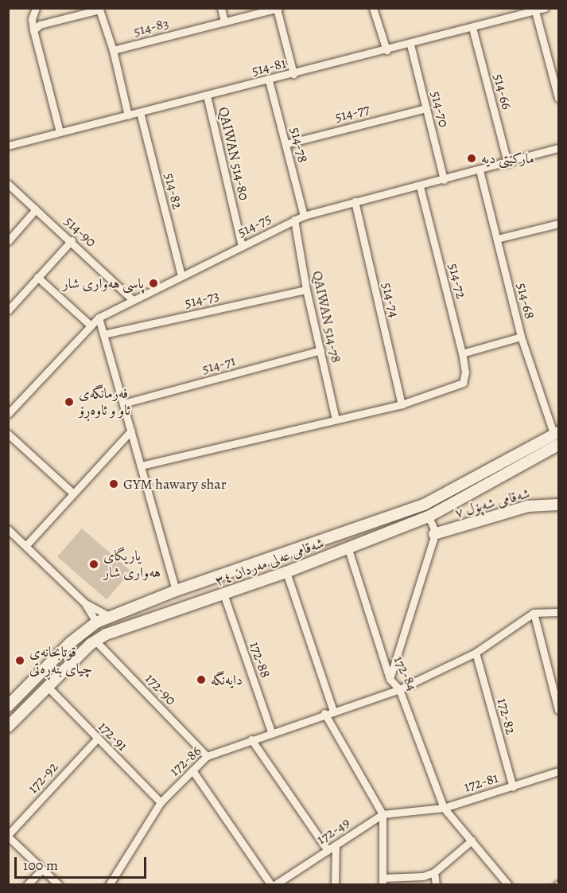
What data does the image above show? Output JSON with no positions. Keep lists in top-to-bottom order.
{
  "streets": {
    "main road": ["شەقامی شەپۆل ٧", "شەقامی عەلی مەردان ٣٤"],
    "street": [
      "514-83",
      "514-81",
      "514-66",
      "514-70",
      "514-77",
      "514-78",
      "QAIWAN 514-80",
      "514-82",
      "514-75",
      "514-90",
      "514-72",
      "514-73",
      "514-74",
      "514-68",
      "QAIWAN 514-78",
      "514-71",
      "172-88",
      "172-84",
      "172-90",
      "172-82",
      "172-91",
      "172-86",
      "172-92",
      "172-81",
      "172-49"
    ]
  },
  "crossings": [
    ["514-81", "514-66"],
    ["514-81", "514-70"],
    ["514-81", "514-78"],
    ["514-81", "QAIWAN 514-80"],
    ["514-81", "514-82"],
    ["514-66", "514-75"],
    ["514-70", "514-77"],
    ["514-70", "514-75"],
    ["514-77", "514-78"],
    ["514-78", "514-75"],
    ["QAIWAN 514-80", "514-75"],
    ["514-82", "514-75"],
    ["514-75", "514-90"],
    ["514-75", "514-72"],
    ["514-75", "514-74"],
    ["514-75", "514-68"],
    ["514-75", "QAIWAN 514-78"],
    ["514-72", "514-74"],
    ["514-73", "QAIWAN 514-78"],
    ["514-68", "شەقامی عەلی مەردان ٣٤"],
    ["QAIWAN 514-78", "514-71"],
    ["شەقامی عەلی مەردان ٣٤", "172-88"],
    ["شەقامی عەلی مەردان ٣٤", "172-84"],
    ["شەقامی عەلی مەردان ٣٤", "172-90"],
    ["شەقامی عەلی مەردان ٣٤", "172-91"],
    ["172-88", "172-86"],
    ["172-84", "172-86"],
    ["172-84", "172-81"],
    ["172-90", "172-86"],
    ["172-82", "172-86"],
    ["172-82", "172-81"],
    ["172-91", "172-86"],
    ["172-91", "172-92"],
    ["172-81", "172-49"]
  ],
  "places": [
    "مارکێتی دیە",
    "پاسی هەواری شار",
    "فەرمانگەی ئاو و ئاوەڕۆ",
    "GYM hawary shar",
    "یاریگای هەواری شار",
    "قوتابحانەی چیای بنەڕەتی",
    "دایەنگە"
  ],
  "scale_bar": "100 m"
}
